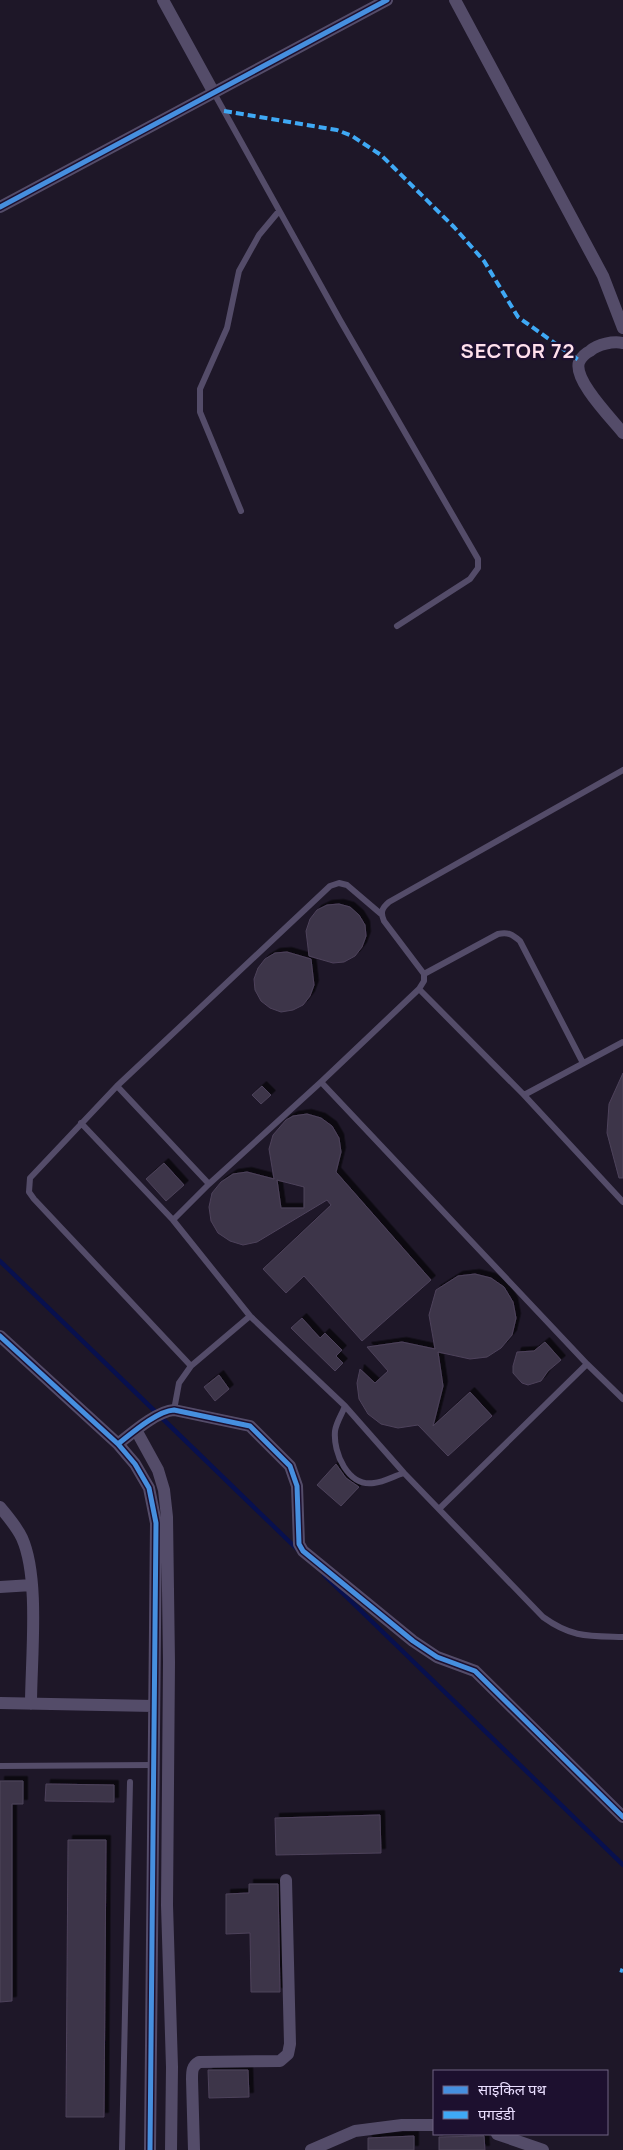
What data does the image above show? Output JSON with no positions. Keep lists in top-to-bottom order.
{
  "districts": ["SECTOR 72"],
  "legend": ["साइकिल पथ", "पगडंडी"]
}
